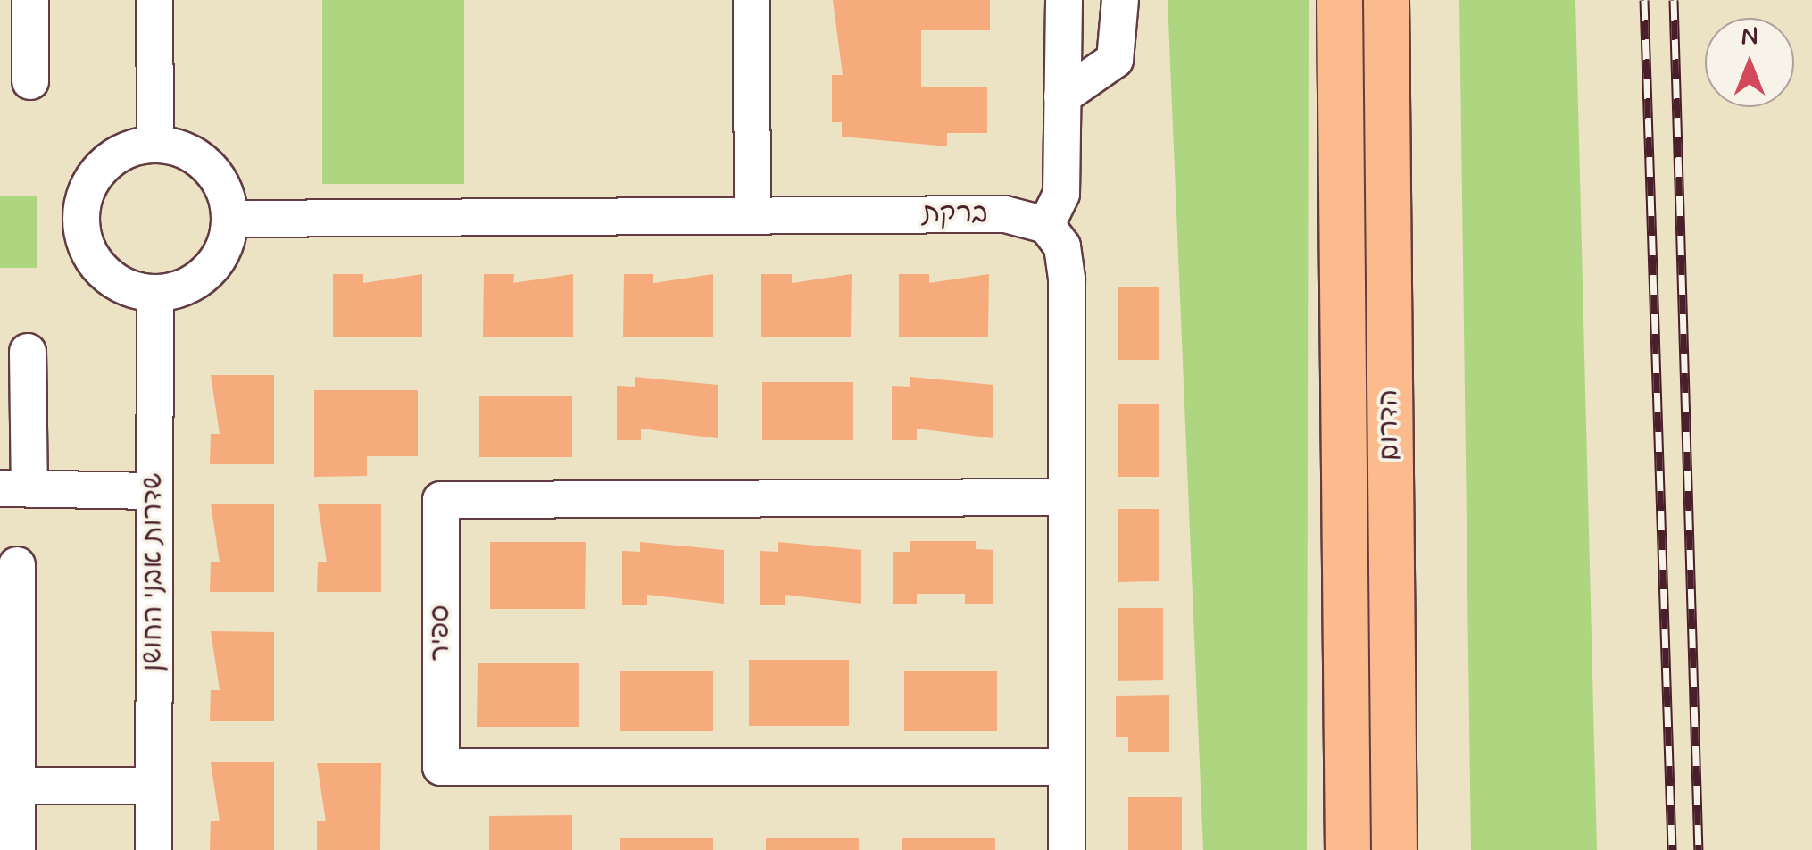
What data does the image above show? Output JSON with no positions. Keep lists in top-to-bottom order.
{
  "streets": {
    "main road": ["הדרום"],
    "street": ["ברקת", "שדרות אבני החושן", "ספיר"]
  },
  "crossings": [
    ["ברקת", "שדרות אבני החושן"]
  ],
  "north": "top"
}
